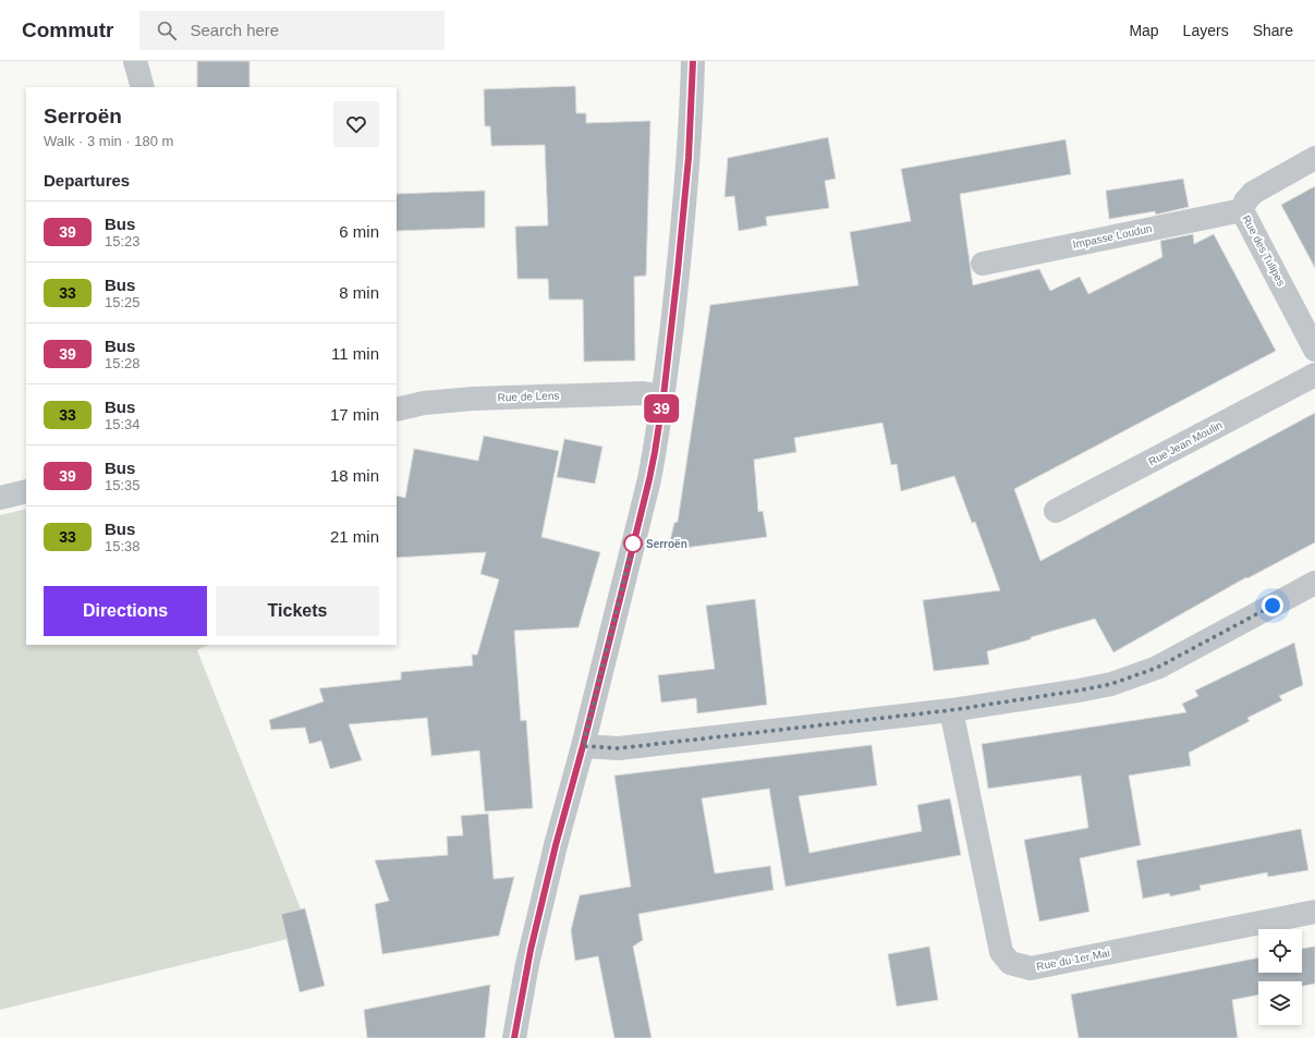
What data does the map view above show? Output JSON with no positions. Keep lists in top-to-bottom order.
{
  "streets": {
    "street": [
      "Impasse Loudun",
      "Rue des Tulipes",
      "Rue de Lens",
      "Rue Jean Moulin",
      "Rue du 1er Mai"
    ]
  },
  "crossings": [
    ["Impasse Loudun", "Rue des Tulipes"]
  ],
  "places": ["Serroën"],
  "lines": ["bus line 39"],
  "page": {
    "header": "Commutr",
    "search": "Search here",
    "nav": ["Map", "Layers", "Share"],
    "on_map": "39",
    "heading": [
      ["Serroën", "Walk · 3 min · 180 m"],
      "Departures"
    ],
    "list": [
      {
        "mark": "39",
        "name": "Bus",
        "note": "15:23",
        "value": "6 min"
      },
      {
        "mark": "33",
        "name": "Bus",
        "note": "15:25",
        "value": "8 min"
      },
      {
        "mark": "39",
        "name": "Bus",
        "note": "15:28",
        "value": "11 min"
      },
      {
        "mark": "33",
        "name": "Bus",
        "note": "15:34",
        "value": "17 min"
      },
      {
        "mark": "39",
        "name": "Bus",
        "note": "15:35",
        "value": "18 min"
      },
      {
        "mark": "33",
        "name": "Bus",
        "note": "15:38",
        "value": "21 min"
      }
    ],
    "buttons": ["Directions", "Tickets"]
  }
}
